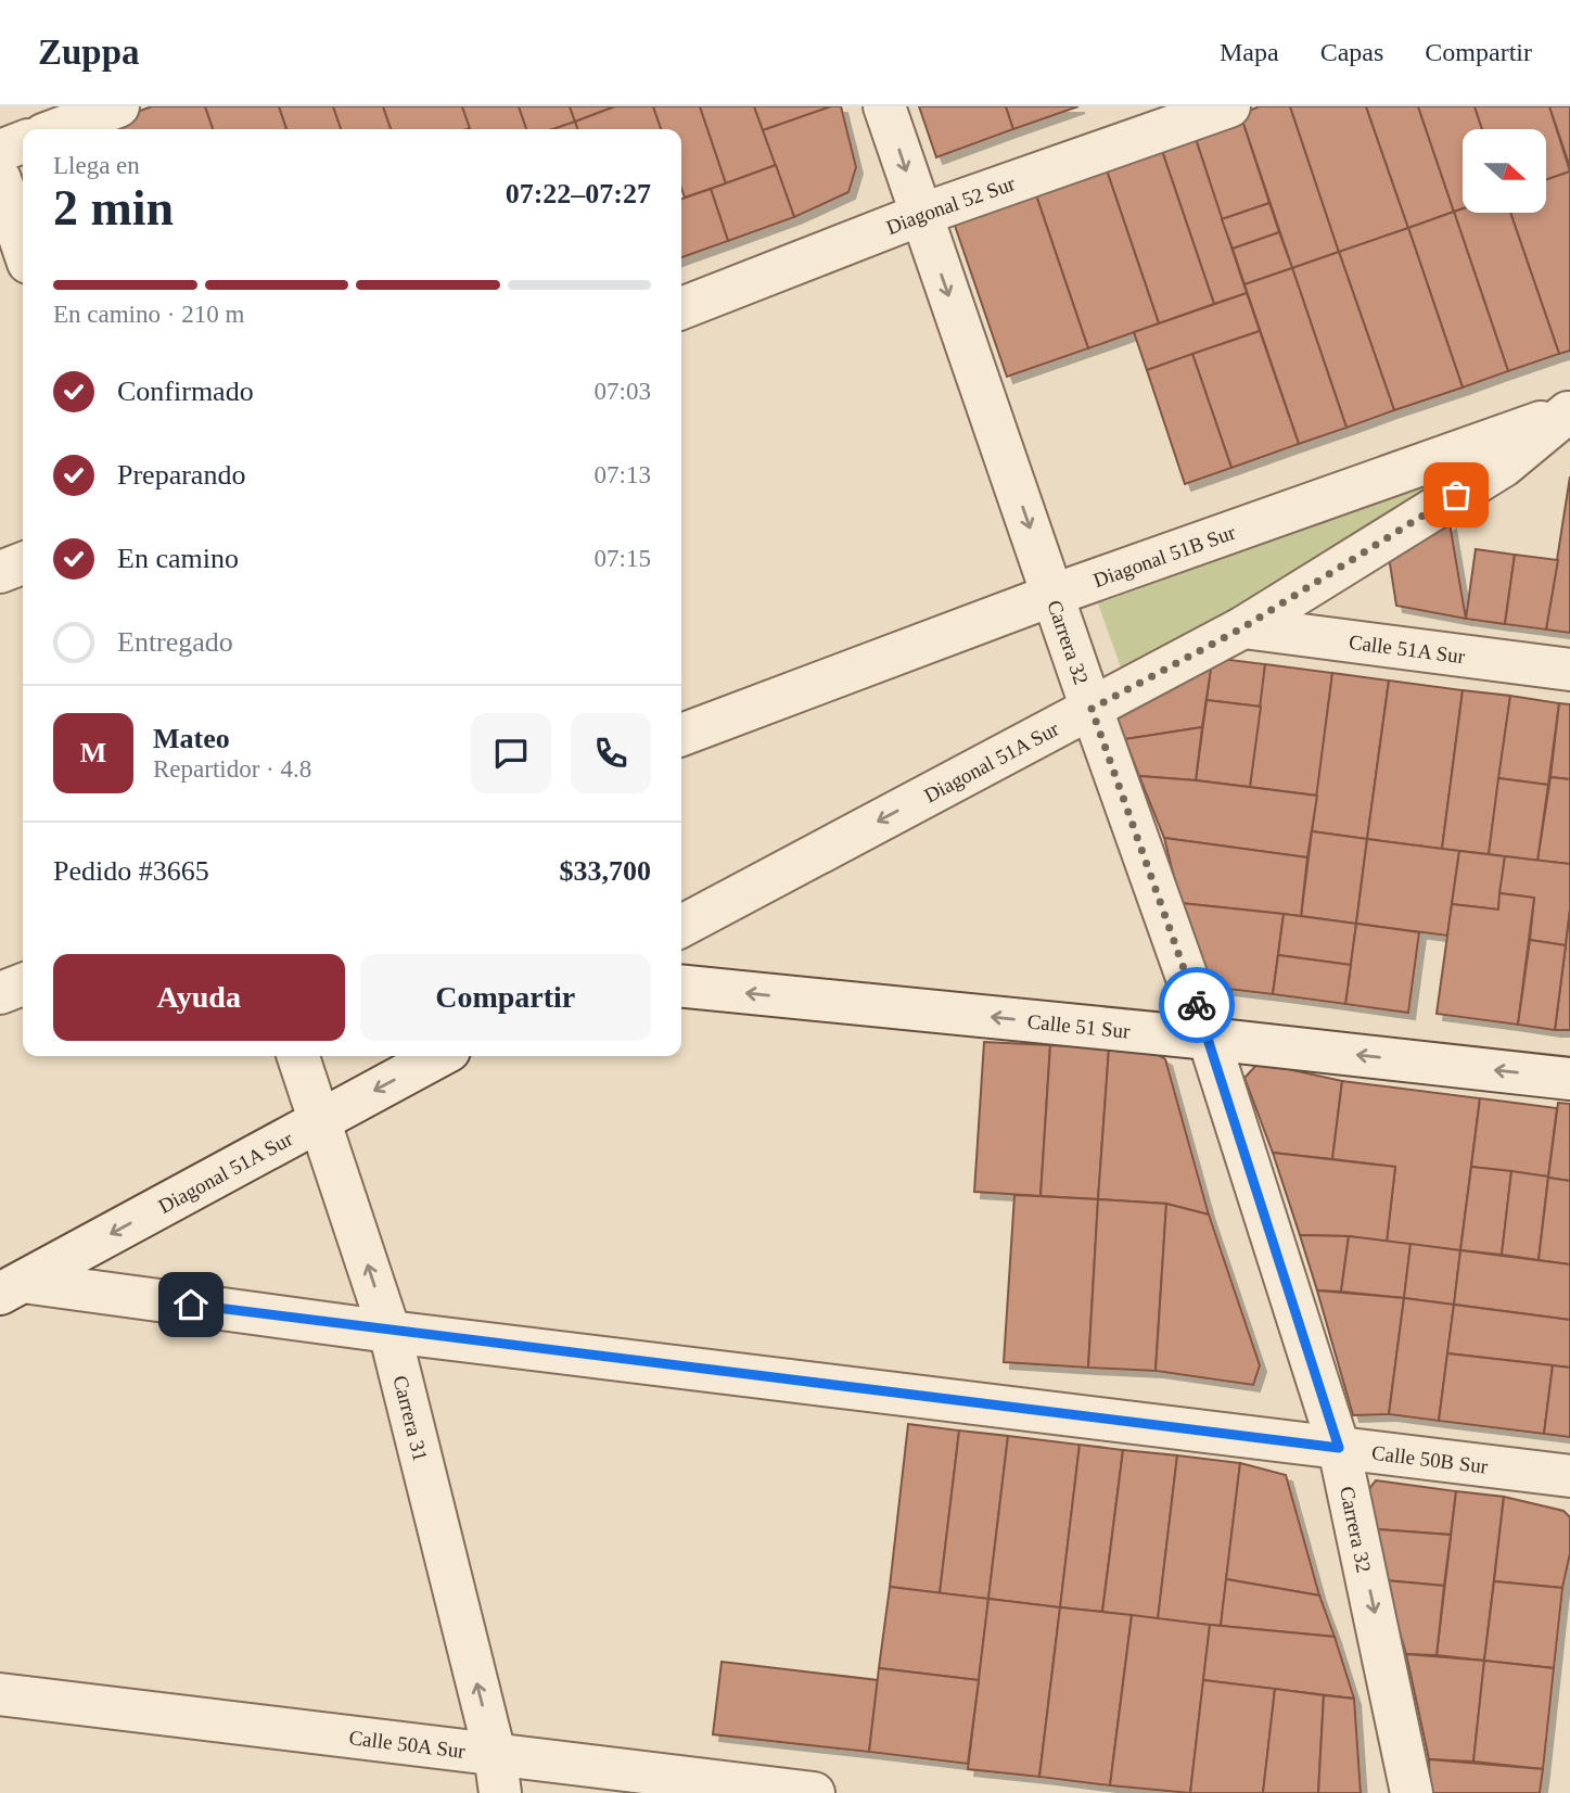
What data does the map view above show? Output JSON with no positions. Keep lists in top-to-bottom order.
{
  "streets": {
    "street": [
      "Diagonal 52 Sur",
      "Diagonal 51B Sur",
      "Carrera 32",
      "Calle 51A Sur",
      "Diagonal 51A Sur",
      "Calle 51 Sur",
      "Carrera 31",
      "Calle 50B Sur",
      "Calle 50A Sur"
    ]
  },
  "crossings": [
    ["Diagonal 52 Sur", "Carrera 32"],
    ["Diagonal 51B Sur", "Carrera 32"],
    ["Diagonal 51B Sur", "Diagonal 51A Sur"],
    ["Carrera 32", "Diagonal 51A Sur"],
    ["Carrera 32", "Calle 51 Sur"],
    ["Carrera 32", "Calle 50B Sur"],
    ["Calle 51A Sur", "Diagonal 51A Sur"],
    ["Diagonal 51A Sur", "Carrera 31"],
    ["Diagonal 51A Sur", "Calle 50B Sur"],
    ["Carrera 31", "Calle 50B Sur"],
    ["Carrera 31", "Calle 50A Sur"]
  ],
  "one_way": [
    "Carrera 32",
    "Diagonal 51A Sur",
    "Calle 51 Sur",
    "Carrera 31"
  ],
  "north": "right",
  "page": {
    "header": "Zuppa",
    "nav": ["Mapa", "Capas", "Compartir"],
    "heading": ["2 min", "Llega en", "07:22–07:27"],
    "panel": [
      "Mateo",
      "Repartidor · 4.8",
      "Pedido #3665",
      "$33,700"
    ],
    "bar": "En camino · 210 m",
    "list": [
      ["Confirmado", "07:03"],
      ["Preparando", "07:13"],
      ["En camino", "07:15"],
      "Entregado"
    ],
    "round": "M",
    "buttons": ["Ayuda", "Compartir"]
  }
}
